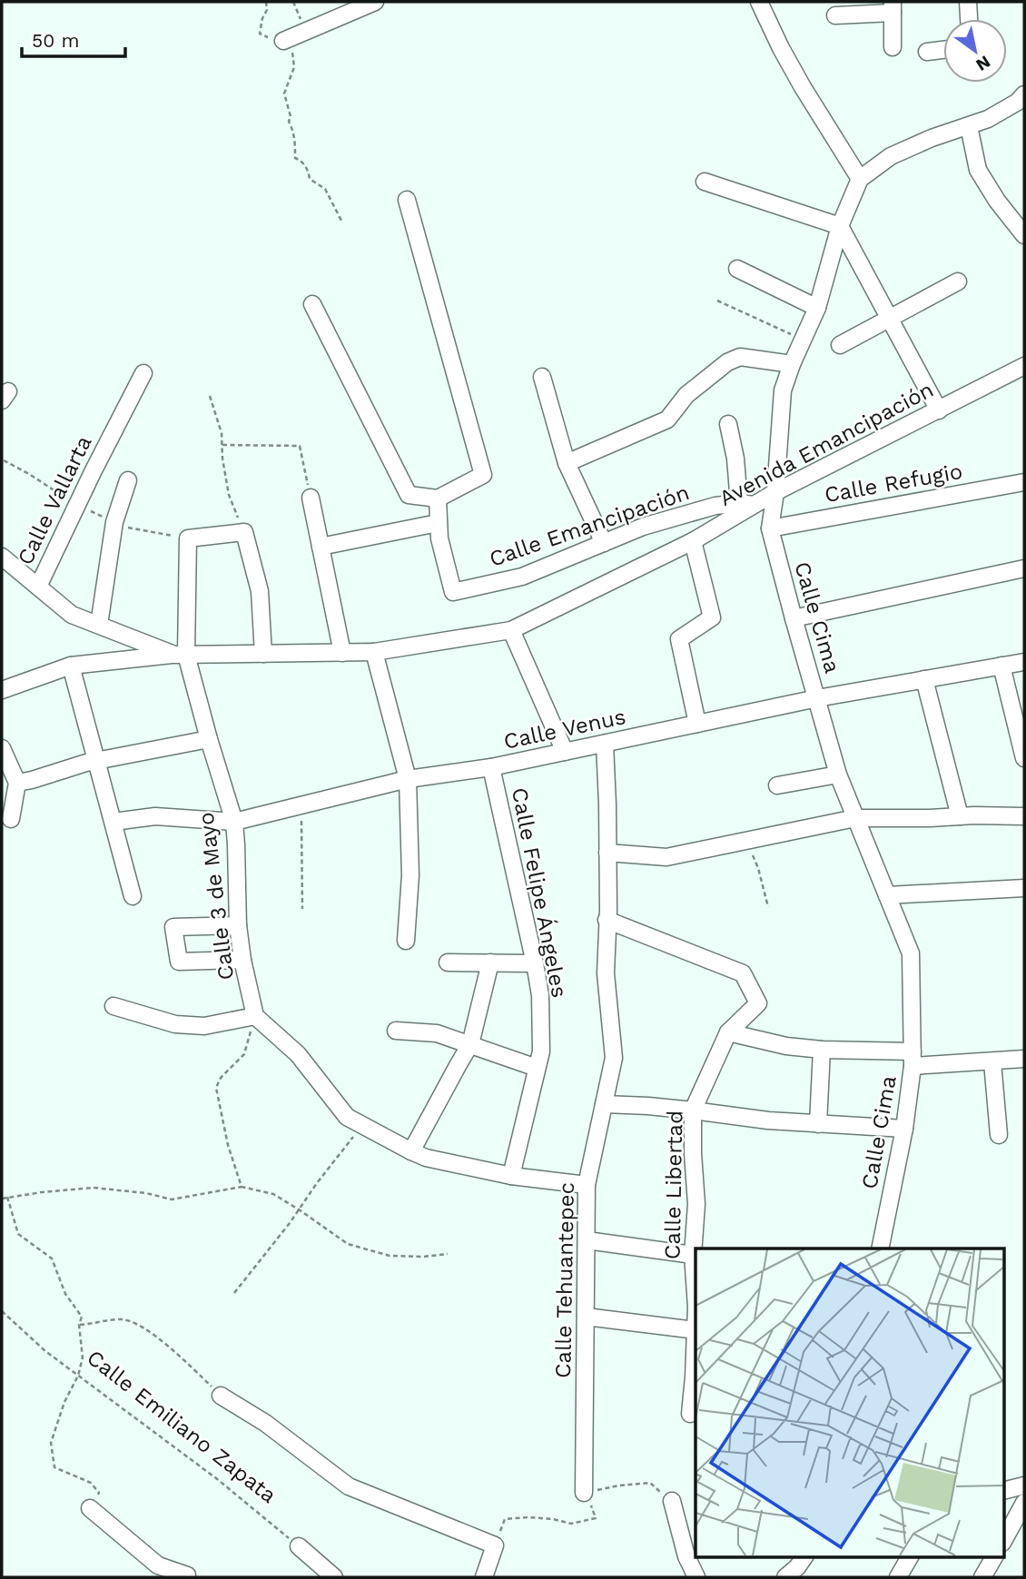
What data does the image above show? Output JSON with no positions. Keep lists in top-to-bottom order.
{
  "streets": {
    "street": [
      "Avenida Emancipación",
      "Calle Refugio",
      "Calle Vallarta",
      "Calle Emancipación",
      "Calle Cima",
      "Calle Venus",
      "Calle Felipe Ángeles",
      "Calle 3 de Mayo",
      "Calle Libertad",
      "Calle Tehuantepec"
    ],
    "path": ["Calle Emiliano Zapata"]
  },
  "crossings": [
    ["Avenida Emancipación", "Calle Emancipación"],
    ["Avenida Emancipación", "Calle Cima"],
    ["Avenida Emancipación", "Calle 3 de Mayo"],
    ["Calle Refugio", "Calle Cima"],
    ["Calle Cima", "Calle Venus"],
    ["Calle Venus", "Calle Felipe Ángeles"],
    ["Calle Venus", "Calle 3 de Mayo"],
    ["Calle Venus", "Calle Tehuantepec"],
    ["Calle Libertad", "Calle Tehuantepec"]
  ],
  "scale_bar": "50 m",
  "north": "bottom right"
}
